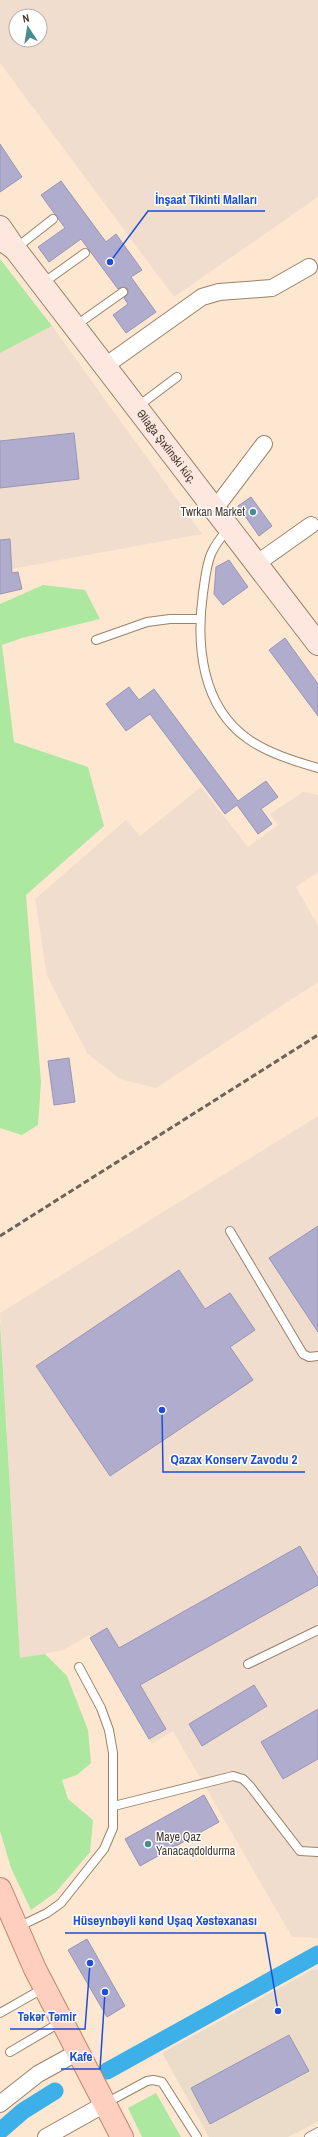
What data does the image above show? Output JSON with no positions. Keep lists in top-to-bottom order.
{
  "streets": {
    "main road": ["Əliağa Şıxlinski küç."]
  },
  "places": [
    "İnşaat Tikinti Malları",
    "Twrkan Market",
    "Qazax Konserv Zavodu 2",
    "Maye Qaz Yanacaqdoldurma",
    "Təkər Təmir",
    "Kafe",
    "Hüseynbəyli kənd Uşaq Xəstəxanası"
  ],
  "north": "top"
}
